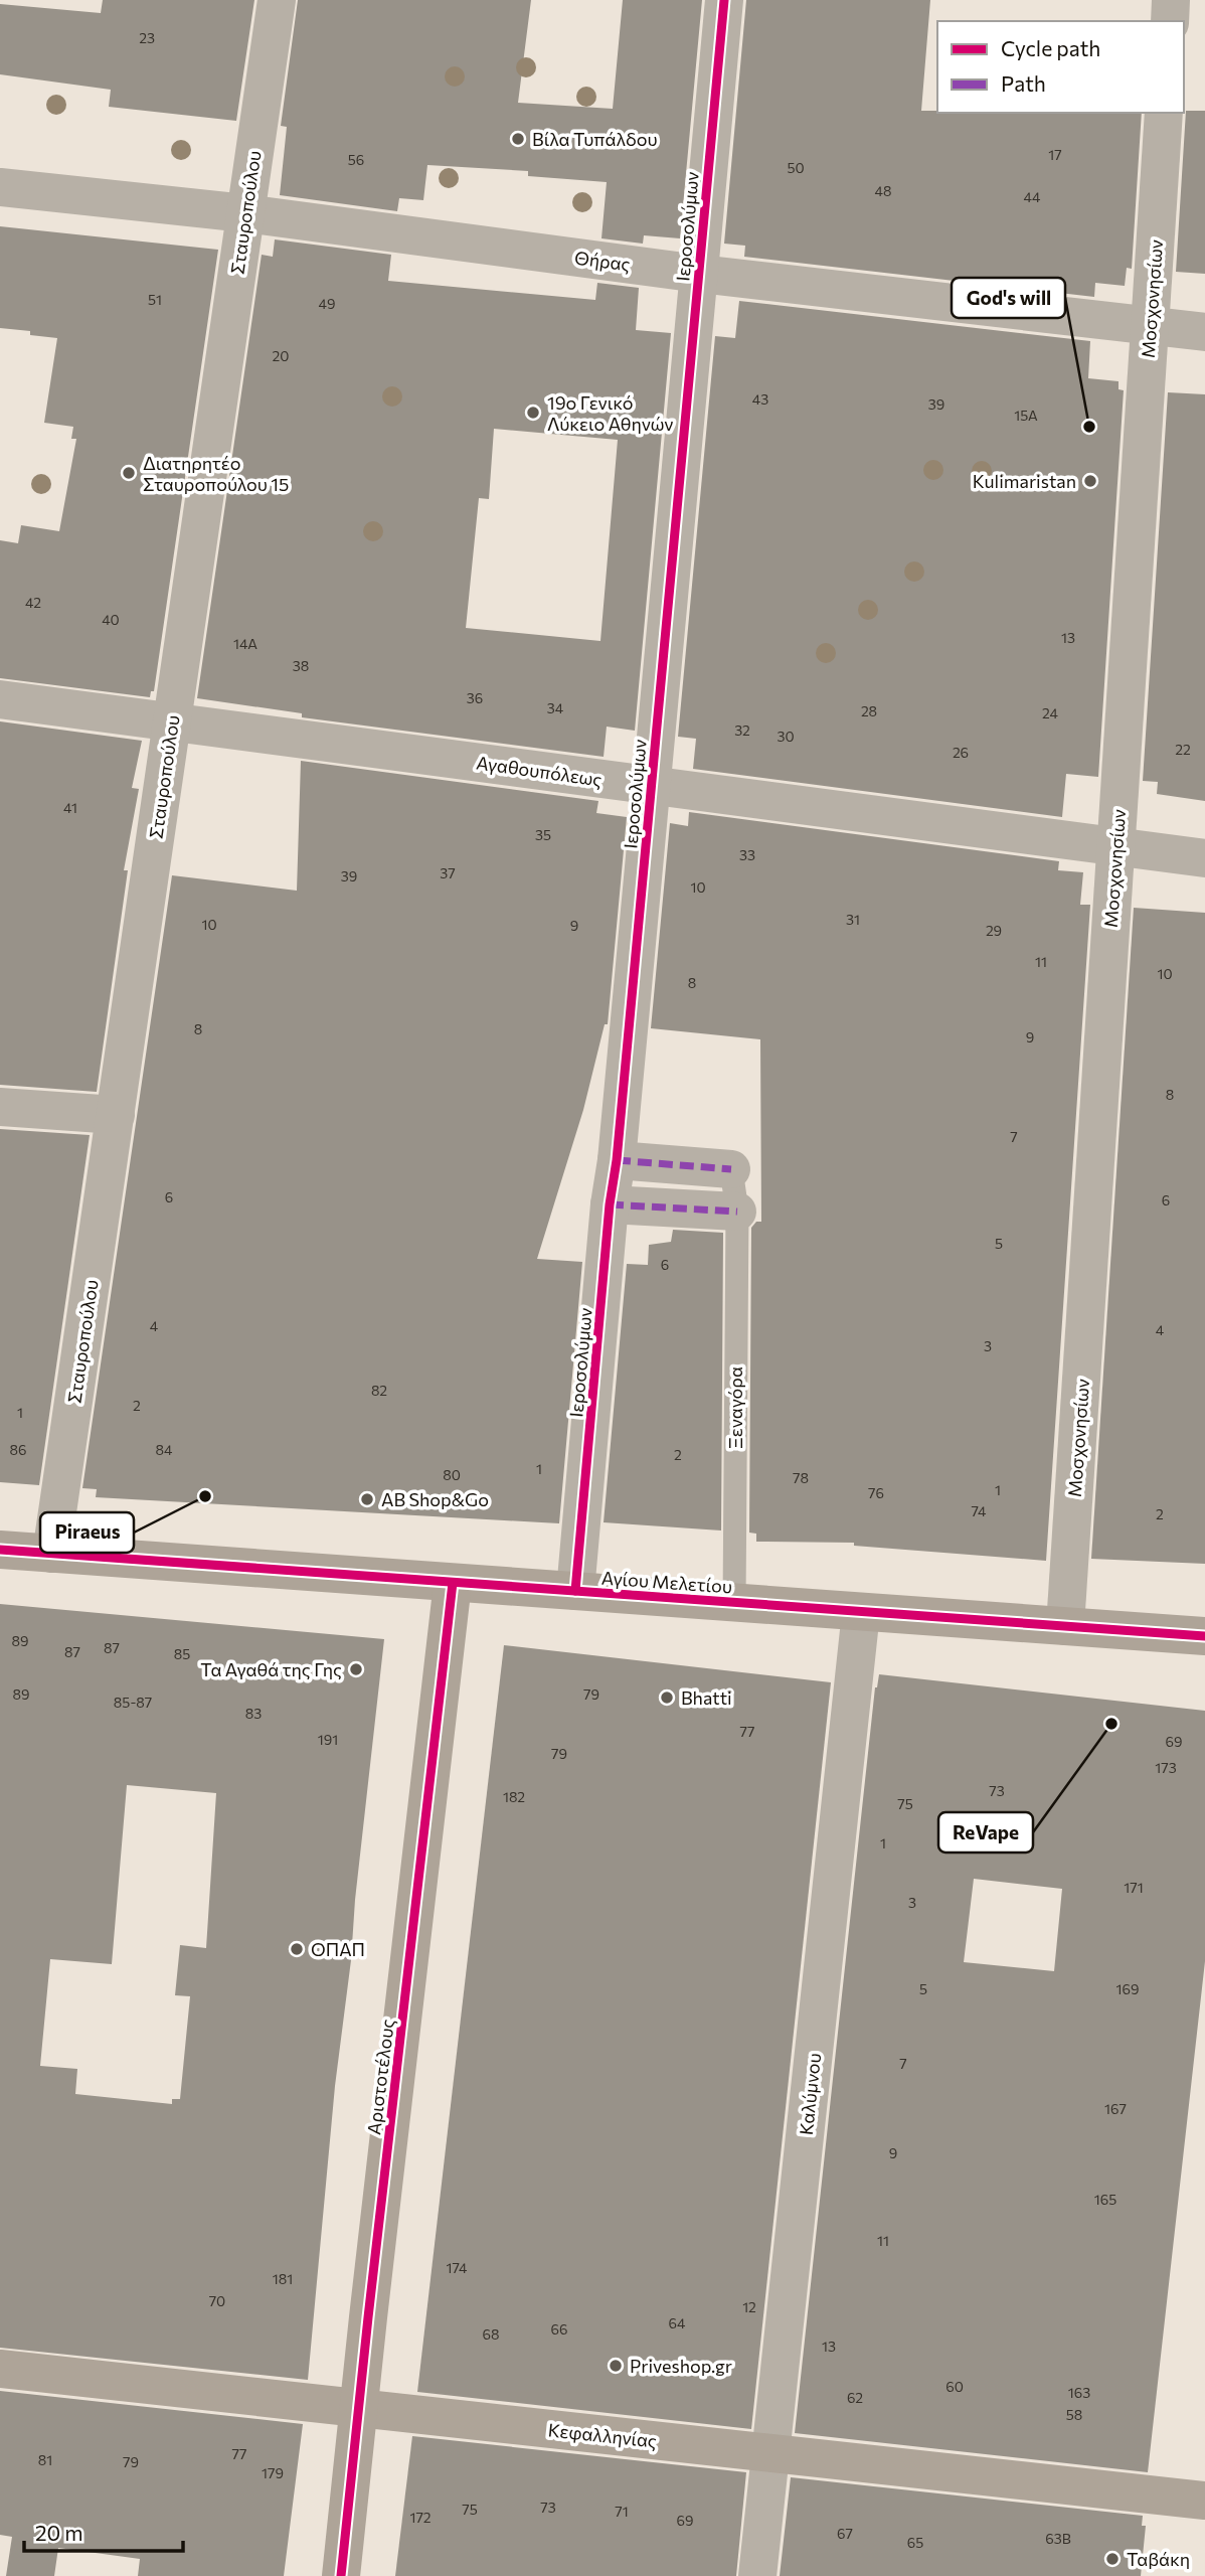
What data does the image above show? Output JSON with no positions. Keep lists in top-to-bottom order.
{
  "streets": {
    "street": [
      "Σταυροπούλου",
      "Ιεροσολύμων",
      "Θήρας",
      "Μοσχονησίων",
      "Αγαθουπόλεως",
      "Ξεναγόρα",
      "Αγίου Μελετίου",
      "Αριστοτέλους",
      "Καλύμνου",
      "Κεφαλληνίας"
    ]
  },
  "crossings": [
    ["Σταυροπούλου", "Θήρας"],
    ["Σταυροπούλου", "Αγαθουπόλεως"],
    ["Σταυροπούλου", "Αγίου Μελετίου"],
    ["Ιεροσολύμων", "Θήρας"],
    ["Ιεροσολύμων", "Αγαθουπόλεως"],
    ["Ιεροσολύμων", "Ξεναγόρα"],
    ["Ιεροσολύμων", "Αγίου Μελετίου"],
    ["Θήρας", "Μοσχονησίων"],
    ["Μοσχονησίων", "Αγαθουπόλεως"],
    ["Μοσχονησίων", "Αγίου Μελετίου"],
    ["Ξεναγόρα", "Αγίου Μελετίου"],
    ["Αγίου Μελετίου", "Αριστοτέλους"],
    ["Αγίου Μελετίου", "Καλύμνου"],
    ["Αριστοτέλους", "Κεφαλληνίας"],
    ["Καλύμνου", "Κεφαλληνίας"]
  ],
  "places": [
    "Βίλα Τυπάλδου",
    "19ο Γενικό Λύκειο Αθηνών",
    "God's will",
    "Διατηρητέο Σταυροπούλου 15",
    "Kulimaristan",
    "Piraeus",
    "ΑΒ Shop&Go",
    "Τα Αγαθά της Γης",
    "Bhatti",
    "ReVape",
    "ΟΠΑΠ",
    "Priveshop.gr",
    "Ταβάκη"
  ],
  "house_numbers": [
    "23",
    "17",
    "56",
    "50",
    "48",
    "44",
    "51",
    "49",
    "20",
    "43",
    "39",
    "15Α",
    "42",
    "40",
    "13",
    "14Α",
    "38",
    "36",
    "34",
    "28",
    "24",
    "32",
    "30",
    "22",
    "26",
    "41",
    "35",
    "33",
    "37",
    "39",
    "10",
    "31",
    "10",
    "9",
    "29",
    "11",
    "10",
    "8",
    "8",
    "9",
    "8",
    "7",
    "6",
    "6",
    "5",
    "6",
    "4",
    "4",
    "3",
    "82",
    "2",
    "1",
    "86",
    "84",
    "2",
    "1",
    "80",
    "78",
    "1",
    "76",
    "74",
    "2",
    "89",
    "87",
    "87",
    "85",
    "89",
    "79",
    "85-87",
    "83",
    "77",
    "191",
    "69",
    "79",
    "173",
    "73",
    "182",
    "75",
    "1",
    "171",
    "3",
    "5",
    "169",
    "7",
    "167",
    "9",
    "165",
    "11",
    "174",
    "181",
    "70",
    "12",
    "64",
    "66",
    "68",
    "13",
    "60",
    "163",
    "62",
    "58",
    "77",
    "81",
    "79",
    "179",
    "73",
    "75",
    "71",
    "172",
    "69",
    "67",
    "63Β",
    "65"
  ],
  "legend": ["Cycle path", "Path"],
  "scale_bar": "20 m"
}
